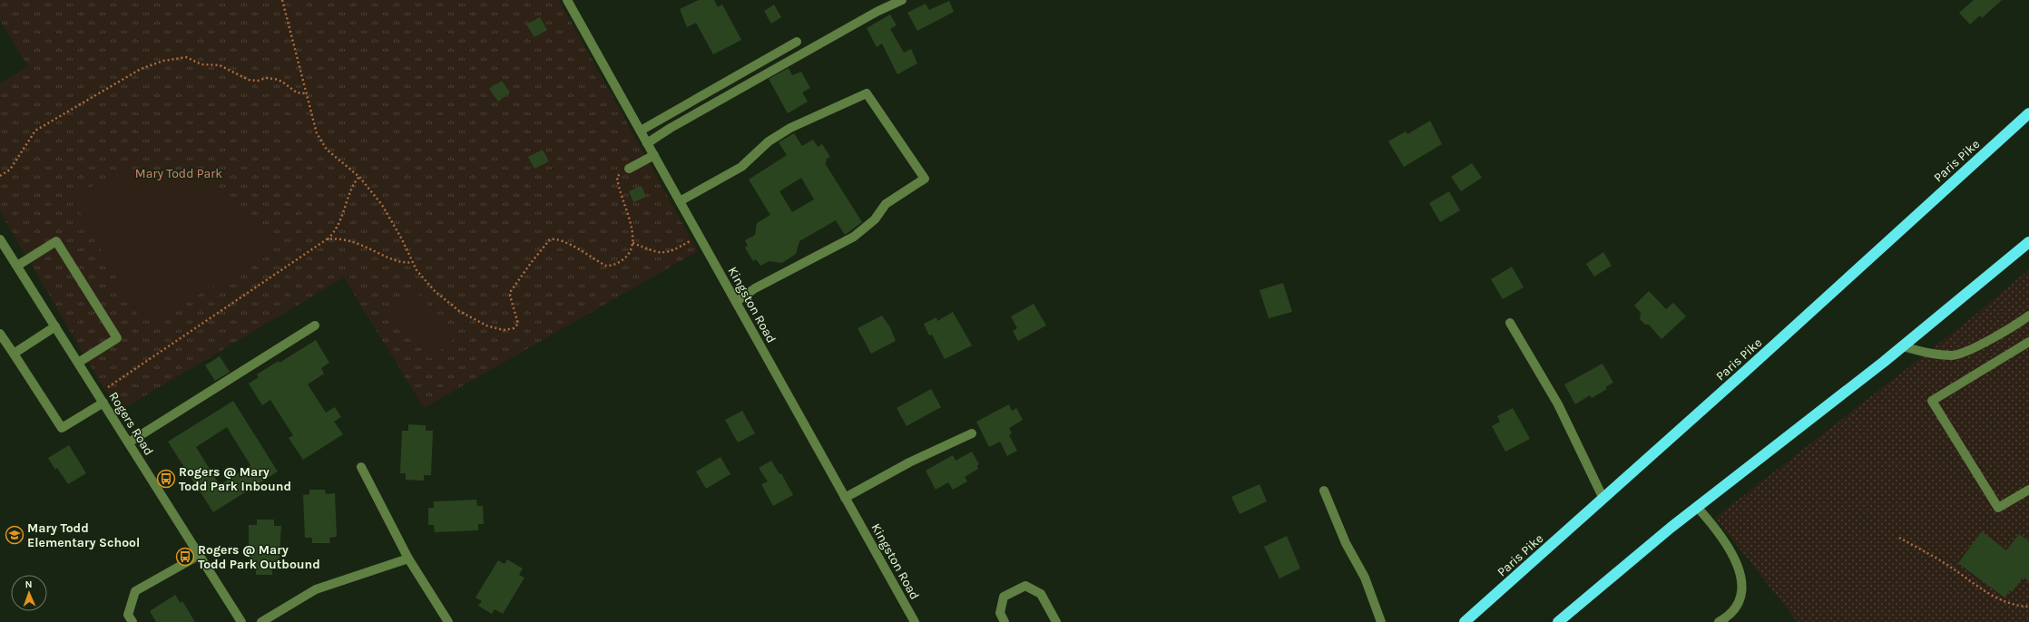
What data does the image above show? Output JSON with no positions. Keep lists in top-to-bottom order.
{
  "streets": {
    "highway": ["Paris Pike"],
    "street": ["Kingston Road", "Rogers Road"]
  },
  "parks": ["Mary Todd Park"],
  "places": {
    "bus stop": ["Rogers @ Mary Todd Park Inbound", "Rogers @ Mary Todd Park Outbound"],
    "school or university": ["Mary Todd Elementary School"]
  },
  "north": "top"
}
